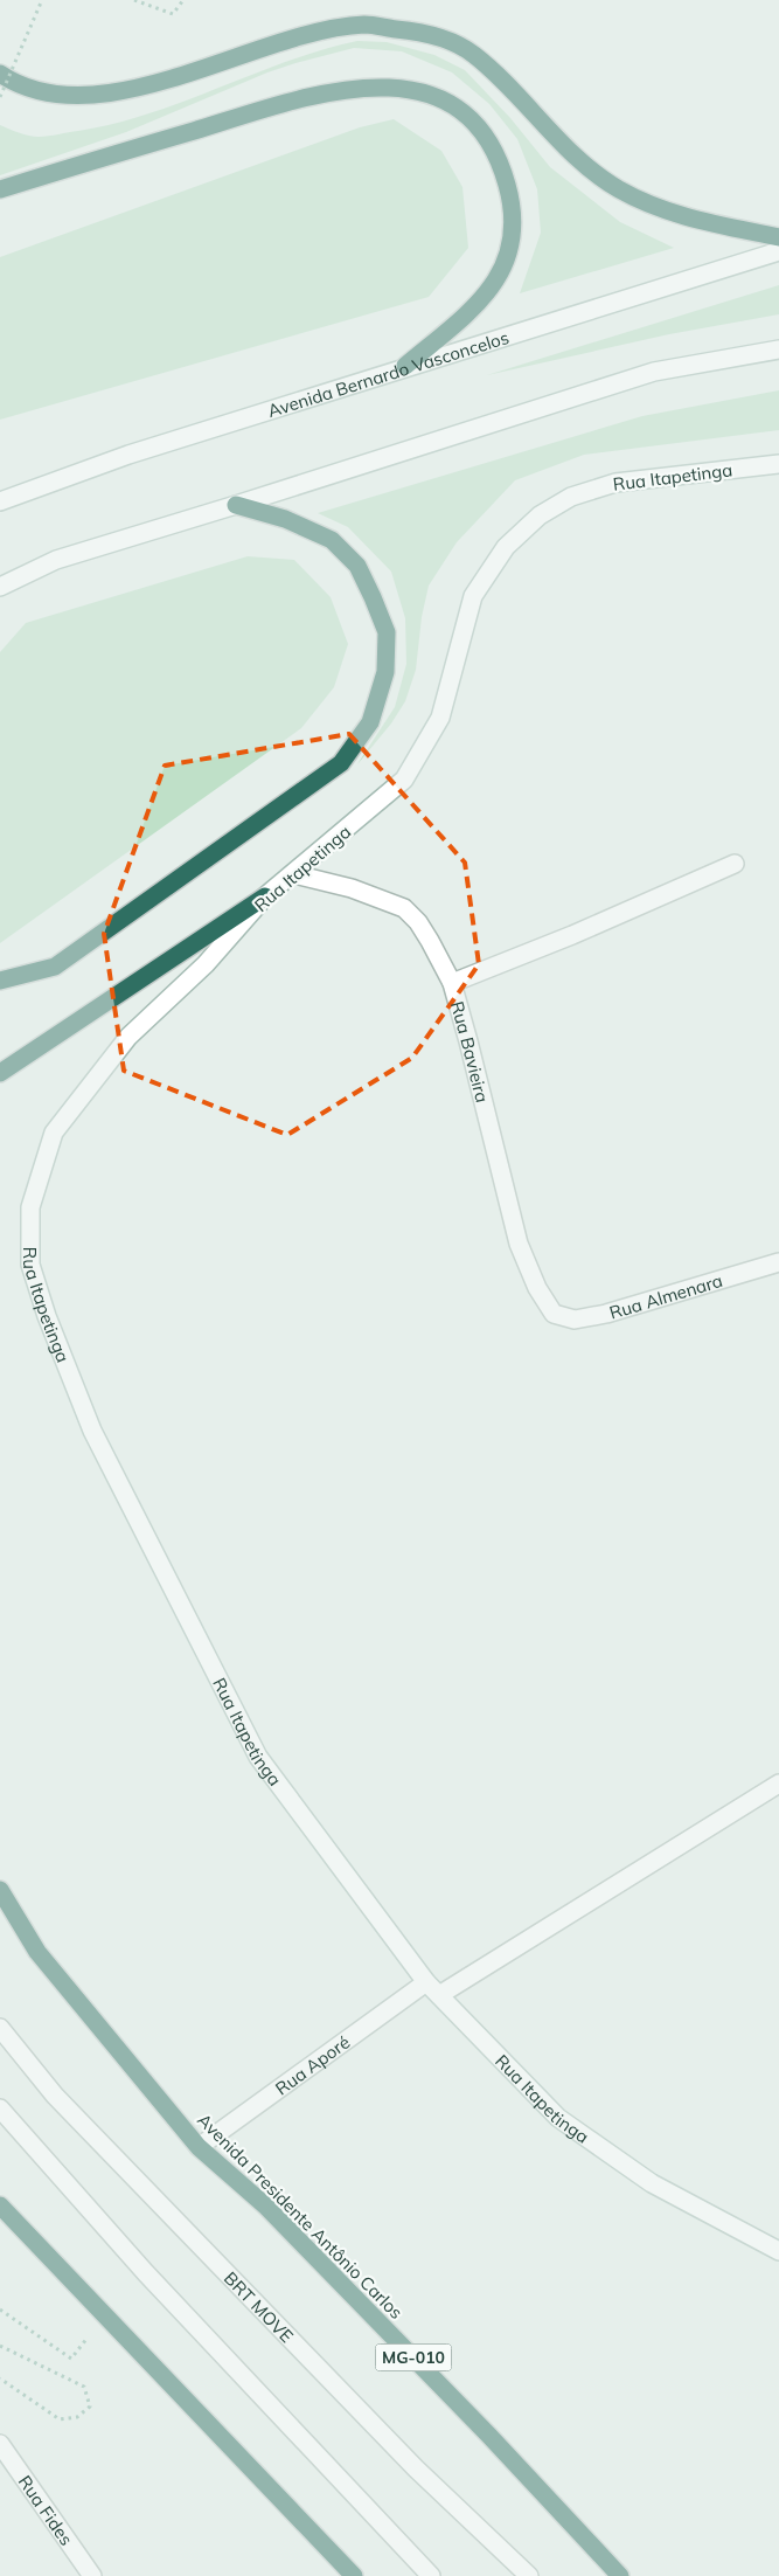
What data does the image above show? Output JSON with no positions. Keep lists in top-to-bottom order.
{
  "streets": {
    "highway": ["Avenida Presidente Antônio Carlos", "MG-010"],
    "street": [
      "Avenida Bernardo Vasconcelos",
      "Rua Itapetinga",
      "Rua Bavieira",
      "Rua Almenara",
      "Rua Aporé",
      "BRT MOVE",
      "Rua Fides"
    ]
  },
  "crossings": [
    ["Rua Itapetinga", "Rua Bavieira"],
    ["Rua Itapetinga", "Rua Aporé"],
    ["Rua Bavieira", "Rua Almenara"],
    ["Rua Aporé", "Avenida Presidente Antônio Carlos"]
  ]
}
